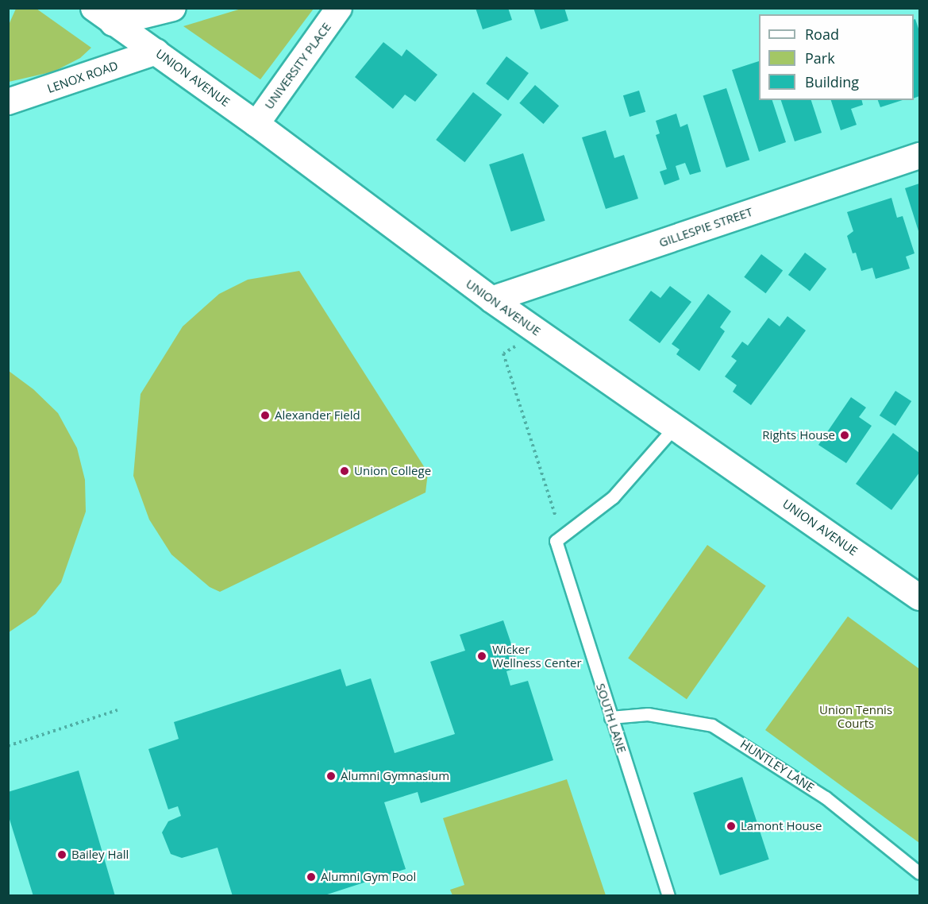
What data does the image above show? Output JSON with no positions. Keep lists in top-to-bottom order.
{
  "streets": {
    "street": [
      "UNIVERSITY PLACE",
      "LENOX ROAD",
      "UNION AVENUE",
      "GILLESPIE STREET"
    ],
    "lane": ["SOUTH LANE", "HUNTLEY LANE"]
  },
  "crossings": [
    ["UNIVERSITY PLACE", "UNION AVENUE"],
    ["LENOX ROAD", "UNION AVENUE"],
    ["UNION AVENUE", "GILLESPIE STREET"],
    ["SOUTH LANE", "HUNTLEY LANE"]
  ],
  "parks": ["Union Tennis Courts"],
  "places": [
    "Alexander Field",
    "Rights House",
    "Union College",
    "Wicker Wellness Center",
    "Alumni Gymnasium",
    "Lamont House",
    "Bailey Hall",
    "Alumni Gym Pool"
  ],
  "legend": ["Road", "Park", "Building"]
}
